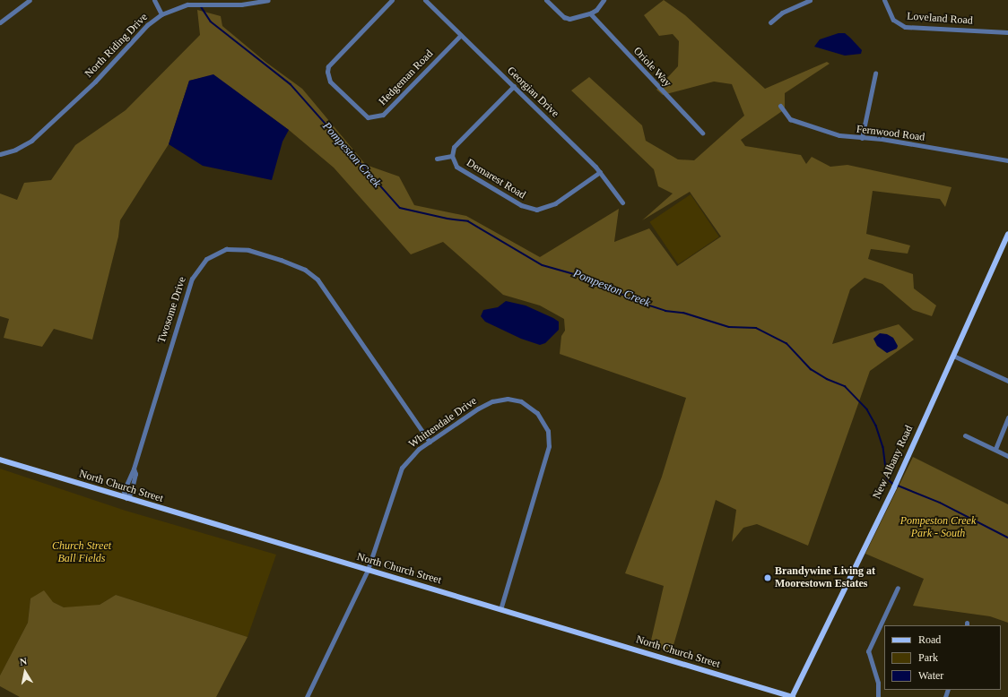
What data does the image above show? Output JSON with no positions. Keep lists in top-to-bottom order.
{
  "streets": {
    "main road": ["New Albany Road", "North Church Street"],
    "street": [
      "Loveland Road",
      "North Riding Drive",
      "Oriole Way",
      "Hedgeman Road",
      "Georgian Drive",
      "Fernwood Road",
      "Demarest Road",
      "Twosome Drive",
      "Whittendale Drive"
    ]
  },
  "crossings": [
    ["Hedgeman Road", "Georgian Drive"],
    ["Georgian Drive", "Demarest Road"],
    ["Twosome Drive", "Whittendale Drive"],
    ["Twosome Drive", "North Church Street"],
    ["Whittendale Drive", "North Church Street"],
    ["New Albany Road", "North Church Street"]
  ],
  "water": ["Pompeston Creek"],
  "parks": ["Pompeston Creek Park - South", "Church Street Ball Fields"],
  "places": ["Brandywine Living at Moorestown Estates"],
  "legend": ["Road", "Park", "Water"],
  "north": "top"
}
